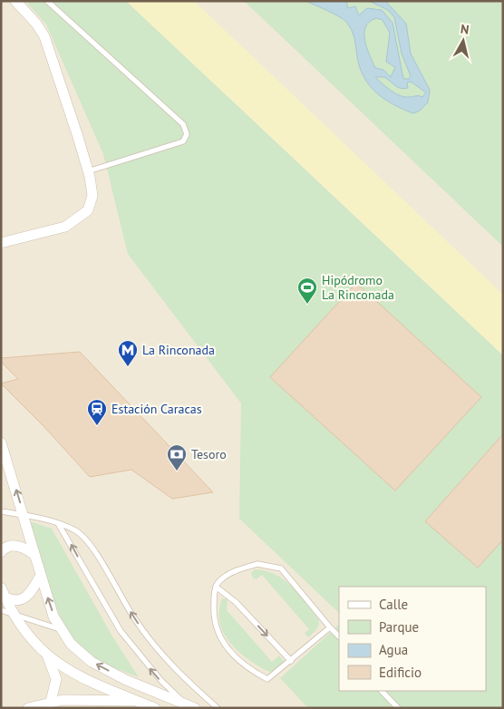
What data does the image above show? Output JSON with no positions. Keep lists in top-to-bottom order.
{
  "places": {
    "sports": ["Hipódromo La Rinconada"],
    "metro station": ["La Rinconada"],
    "station": ["Estación Caracas"],
    "bank": ["Tesoro"]
  },
  "legend": [
    "Calle",
    "Parque",
    "Agua",
    "Edificio"
  ],
  "north": "top"
}
